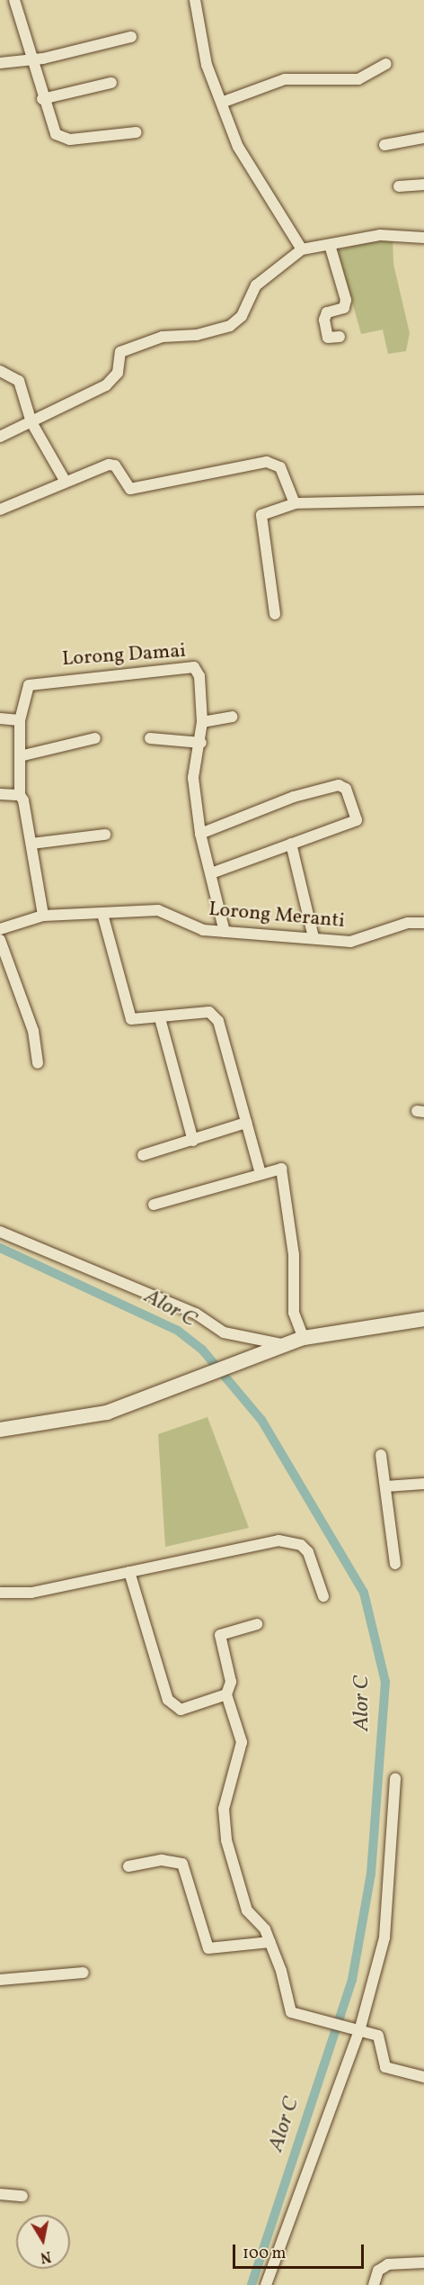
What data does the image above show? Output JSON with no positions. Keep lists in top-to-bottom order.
{
  "streets": {
    "street": ["Lorong Damai", "Lorong Meranti"]
  },
  "crossings": [
    ["Lorong Damai", "Lorong Meranti"]
  ],
  "water": ["Alor C"],
  "scale_bar": "100 m",
  "north": "bottom"
}
